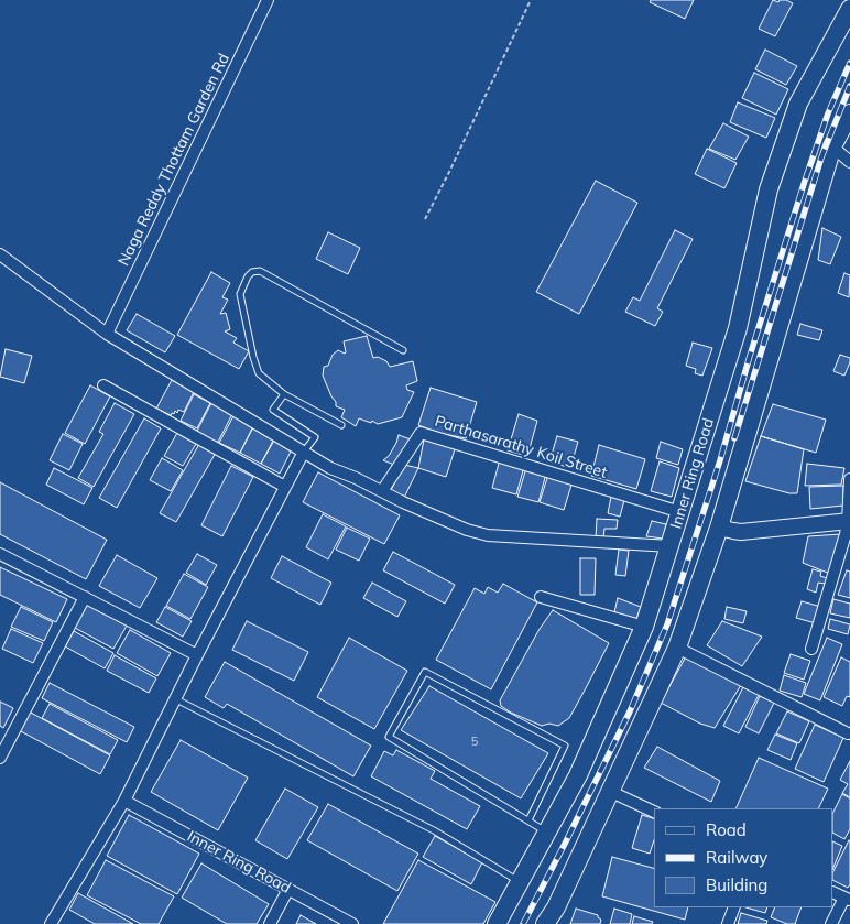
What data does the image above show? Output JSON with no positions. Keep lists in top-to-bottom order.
{
  "streets": {
    "main road": ["Inner Ring Road"],
    "street": ["Naga Reddy Thottam Garden Rd", "Parthasarathy Koil Street"]
  },
  "crossings": [
    ["Parthasarathy Koil Street", "Inner Ring Road"]
  ],
  "house_numbers": ["5"],
  "legend": ["Road", "Railway", "Building"]
}
